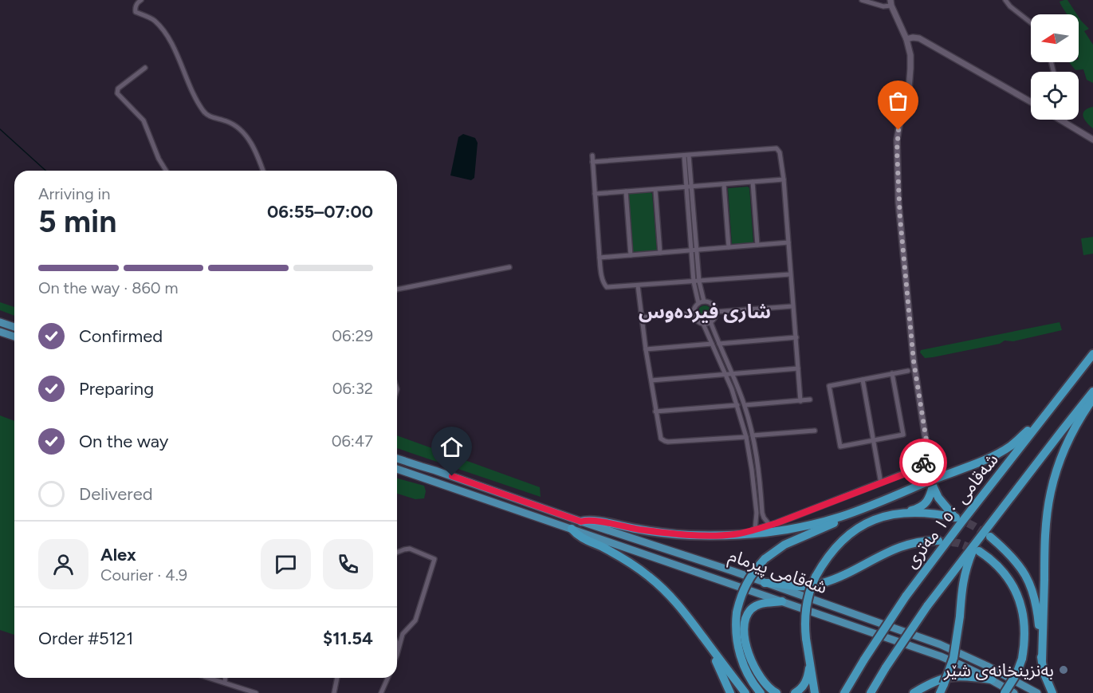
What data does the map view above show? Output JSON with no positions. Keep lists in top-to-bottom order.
{
  "streets": {
    "highway": ["شەقامی ١٥٠ مەتری", "شەقامی پیرمام"]
  },
  "districts": ["شاری فیردەوس"],
  "places": ["بەنزینخانەی شێر"],
  "north": "left",
  "page": {
    "heading": ["5 min", "Arriving in", "06:55–07:00"],
    "panel": [
      "Alex",
      "Courier · 4.9",
      "Order #5121",
      "$11.54"
    ],
    "bar": "On the way · 860 m",
    "list": [
      ["Confirmed", "06:29"],
      ["Preparing", "06:32"],
      ["On the way", "06:47"],
      "Delivered"
    ]
  }
}
